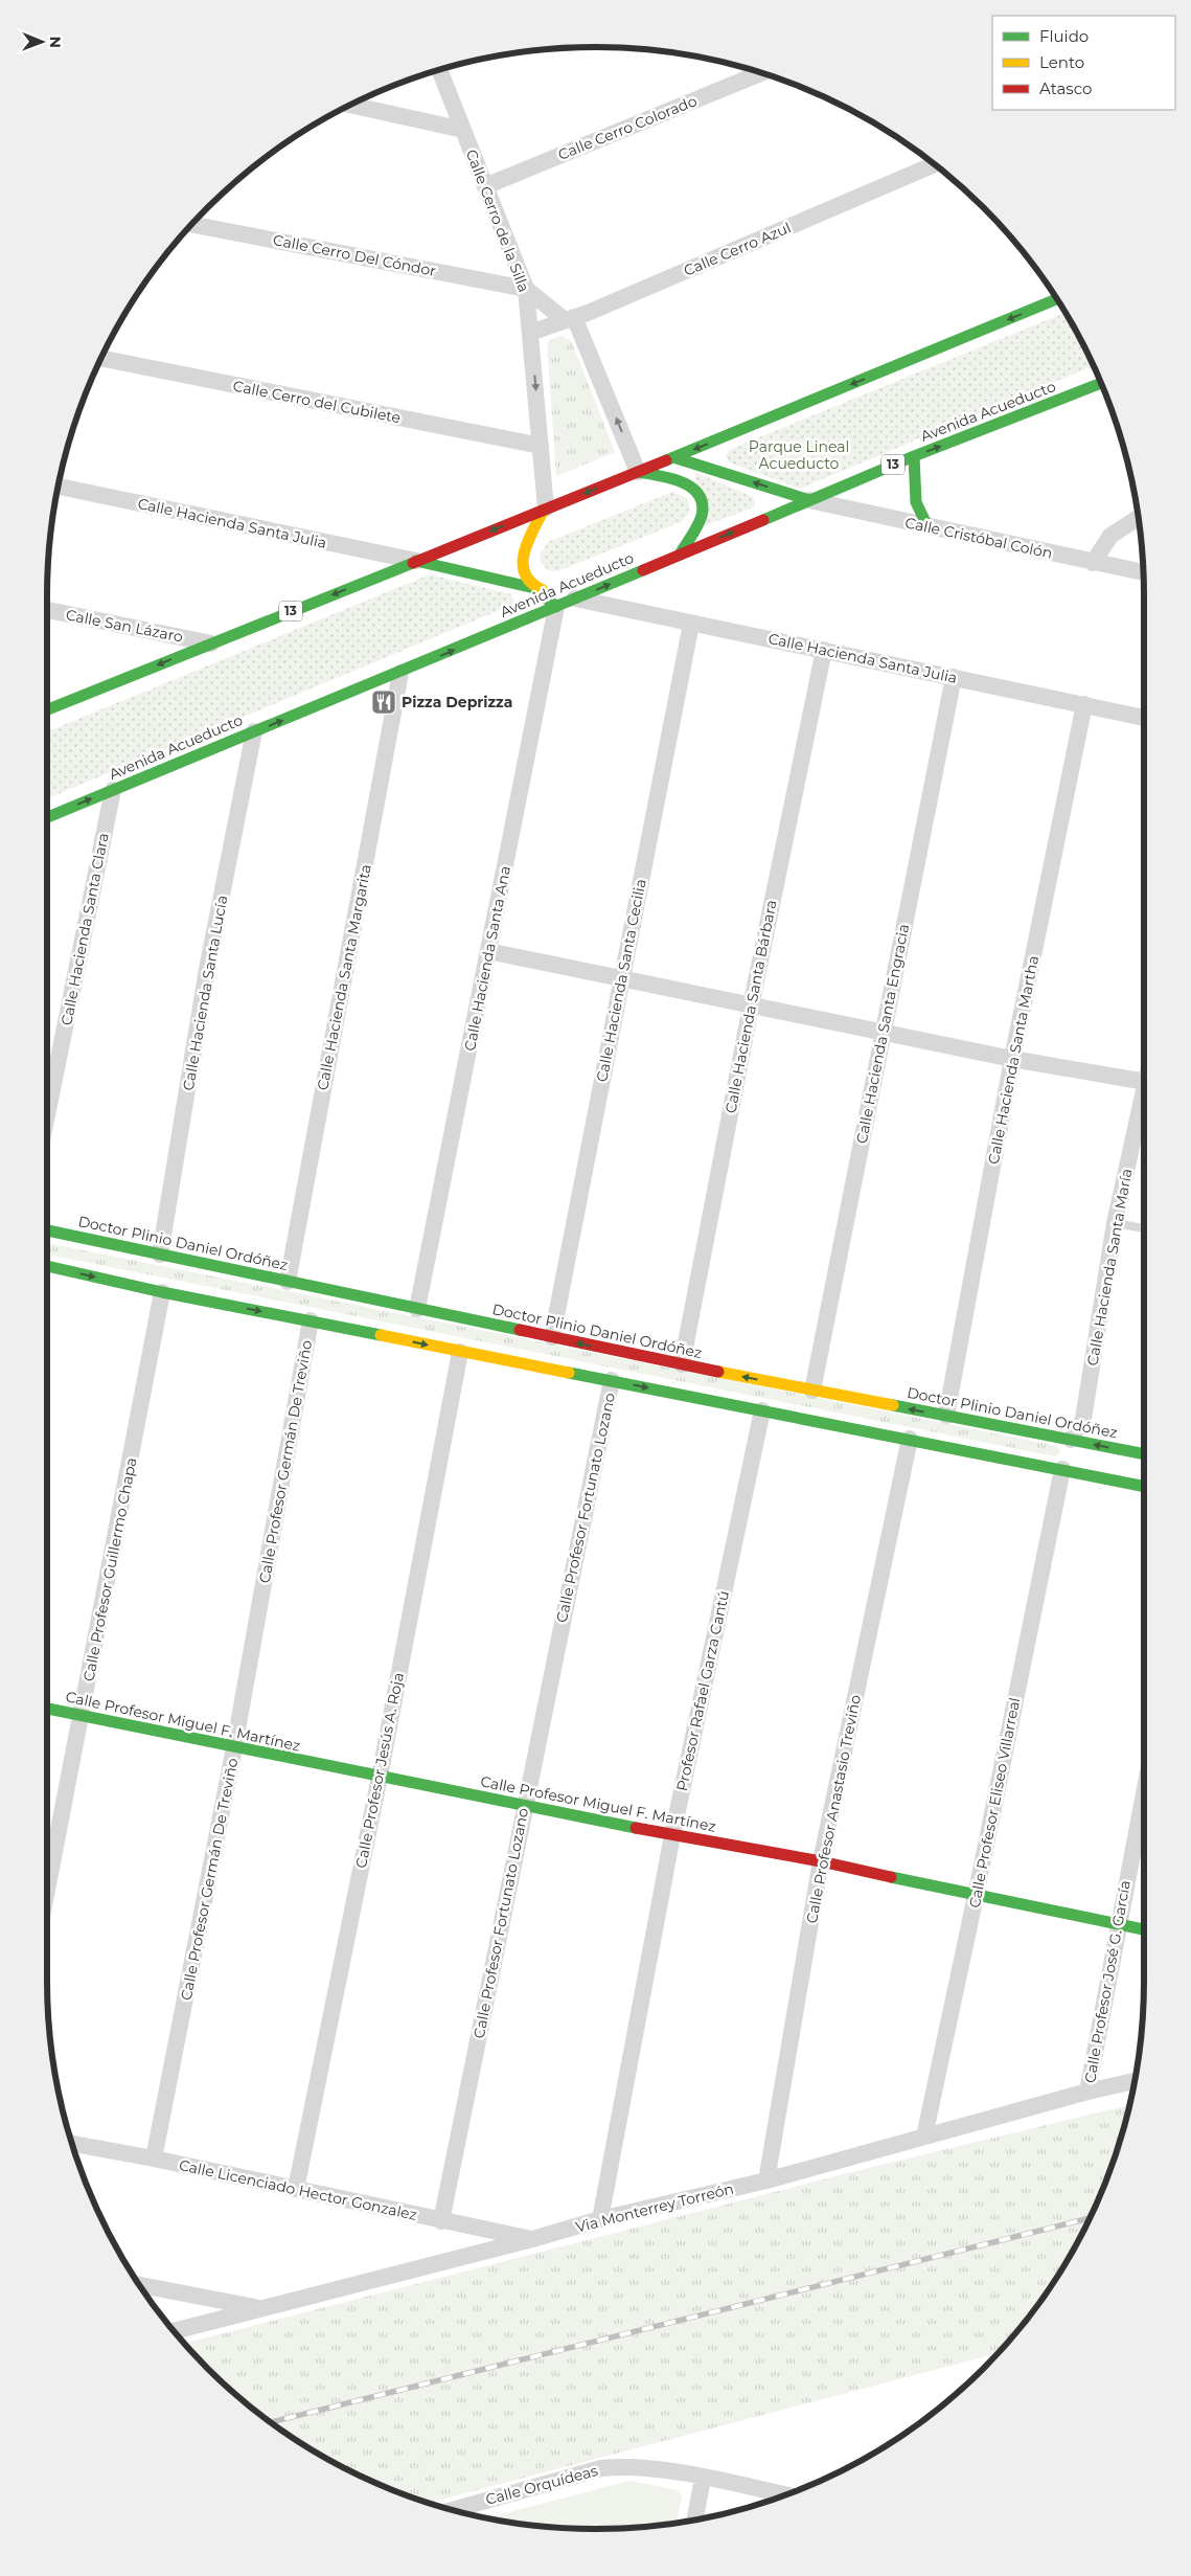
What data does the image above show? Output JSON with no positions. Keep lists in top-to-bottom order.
{
  "streets": {
    "street": [
      "Calle Cerro Colorado",
      "Calle Cerro de la Silla",
      "Calle Cerro Azul",
      "Calle Cerro Del Cóndor",
      "Calle Cerro del Cubilete",
      "Avenida Acueducto",
      "13",
      "Calle Hacienda Santa Julia",
      "Calle Cristóbal Colón",
      "Calle San Lázaro",
      "Calle Hacienda Santa Clara",
      "Calle Hacienda Santa Ana",
      "Calle Hacienda Santa Margarita",
      "Calle Hacienda Santa Cecilia",
      "Calle Hacienda Santa Lucía",
      "Calle Hacienda Santa Bárbara",
      "Calle Hacienda Santa Engracia",
      "Calle Hacienda Santa Martha",
      "Doctor Plinio Daniel Ordóñez",
      "Calle Hacienda Santa María",
      "Calle Profesor Germán De Treviño",
      "Calle Profesor Fortunato Lozano",
      "Calle Profesor Guillermo Chapa",
      "Profesor Rafael Garza Cantú",
      "Calle Profesor Miguel F. Martínez",
      "Calle Profesor Jesús A. Roja",
      "Calle Profesor Eliseo Villarreal",
      "Calle Profesor Anastasio Treviño",
      "Calle Profesor José G. García",
      "Calle Licenciado Hector Gonzalez",
      "Via Monterrey Torreón",
      "Calle Orquídeas"
    ]
  },
  "crossings": [
    ["Calle Cerro Colorado", "Calle Cerro de la Silla"],
    ["Calle Cerro de la Silla", "Calle Cerro Azul"],
    ["Calle Cerro de la Silla", "Calle Cerro Del Cóndor"],
    ["Calle Cerro de la Silla", "Calle Cerro del Cubilete"],
    ["Calle Cerro de la Silla", "13"],
    ["Avenida Acueducto", "Calle Hacienda Santa Julia"],
    ["Avenida Acueducto", "Calle Cristóbal Colón"],
    ["Avenida Acueducto", "Calle Hacienda Santa Clara"],
    ["Avenida Acueducto", "Calle Hacienda Santa Ana"],
    ["Avenida Acueducto", "Calle Hacienda Santa Margarita"],
    ["Avenida Acueducto", "Calle Hacienda Santa Lucía"],
    ["13", "Calle Hacienda Santa Julia"],
    ["13", "Calle San Lázaro"],
    ["Calle Hacienda Santa Julia", "Calle Hacienda Santa Cecilia"],
    ["Calle Hacienda Santa Julia", "Calle Hacienda Santa Bárbara"],
    ["Calle Hacienda Santa Julia", "Calle Hacienda Santa Engracia"],
    ["Calle Hacienda Santa Julia", "Calle Hacienda Santa Martha"],
    ["Calle Hacienda Santa Ana", "Doctor Plinio Daniel Ordóñez"],
    ["Calle Hacienda Santa Margarita", "Doctor Plinio Daniel Ordóñez"],
    ["Calle Hacienda Santa Cecilia", "Doctor Plinio Daniel Ordóñez"],
    ["Calle Hacienda Santa Lucía", "Doctor Plinio Daniel Ordóñez"],
    ["Calle Hacienda Santa Bárbara", "Doctor Plinio Daniel Ordóñez"],
    ["Calle Hacienda Santa Engracia", "Doctor Plinio Daniel Ordóñez"],
    ["Calle Hacienda Santa Martha", "Doctor Plinio Daniel Ordóñez"],
    ["Doctor Plinio Daniel Ordóñez", "Calle Hacienda Santa María"],
    ["Doctor Plinio Daniel Ordóñez", "Calle Profesor Germán De Treviño"],
    ["Doctor Plinio Daniel Ordóñez", "Calle Profesor Fortunato Lozano"],
    ["Doctor Plinio Daniel Ordóñez", "Calle Profesor Guillermo Chapa"],
    ["Doctor Plinio Daniel Ordóñez", "Profesor Rafael Garza Cantú"],
    ["Doctor Plinio Daniel Ordóñez", "Calle Profesor Jesús A. Roja"],
    ["Doctor Plinio Daniel Ordóñez", "Calle Profesor Eliseo Villarreal"],
    ["Doctor Plinio Daniel Ordóñez", "Calle Profesor Anastasio Treviño"],
    ["Calle Hacienda Santa María", "Calle Profesor Eliseo Villarreal"],
    ["Calle Profesor Germán De Treviño", "Calle Profesor Miguel F. Martínez"],
    ["Calle Profesor Germán De Treviño", "Calle Licenciado Hector Gonzalez"],
    ["Calle Profesor Fortunato Lozano", "Calle Profesor Miguel F. Martínez"],
    ["Calle Profesor Fortunato Lozano", "Calle Licenciado Hector Gonzalez"],
    ["Calle Profesor Guillermo Chapa", "Calle Profesor Miguel F. Martínez"],
    ["Profesor Rafael Garza Cantú", "Calle Profesor Miguel F. Martínez"],
    ["Profesor Rafael Garza Cantú", "Via Monterrey Torreón"],
    ["Calle Profesor Miguel F. Martínez", "Calle Profesor Jesús A. Roja"],
    ["Calle Profesor Miguel F. Martínez", "Calle Profesor Eliseo Villarreal"],
    ["Calle Profesor Miguel F. Martínez", "Calle Profesor Anastasio Treviño"],
    ["Calle Profesor Miguel F. Martínez", "Calle Profesor José G. García"],
    ["Calle Profesor Jesús A. Roja", "Calle Licenciado Hector Gonzalez"],
    ["Calle Profesor Eliseo Villarreal", "Via Monterrey Torreón"],
    ["Calle Profesor Anastasio Treviño", "Via Monterrey Torreón"],
    ["Calle Profesor José G. García", "Via Monterrey Torreón"],
    ["Calle Licenciado Hector Gonzalez", "Via Monterrey Torreón"]
  ],
  "parks": ["Parque Lineal Acueducto"],
  "places": {
    "restaurant": ["Pizza Deprizza"]
  },
  "legend": ["Fluido", "Lento", "Atasco"],
  "north": "right"
}
